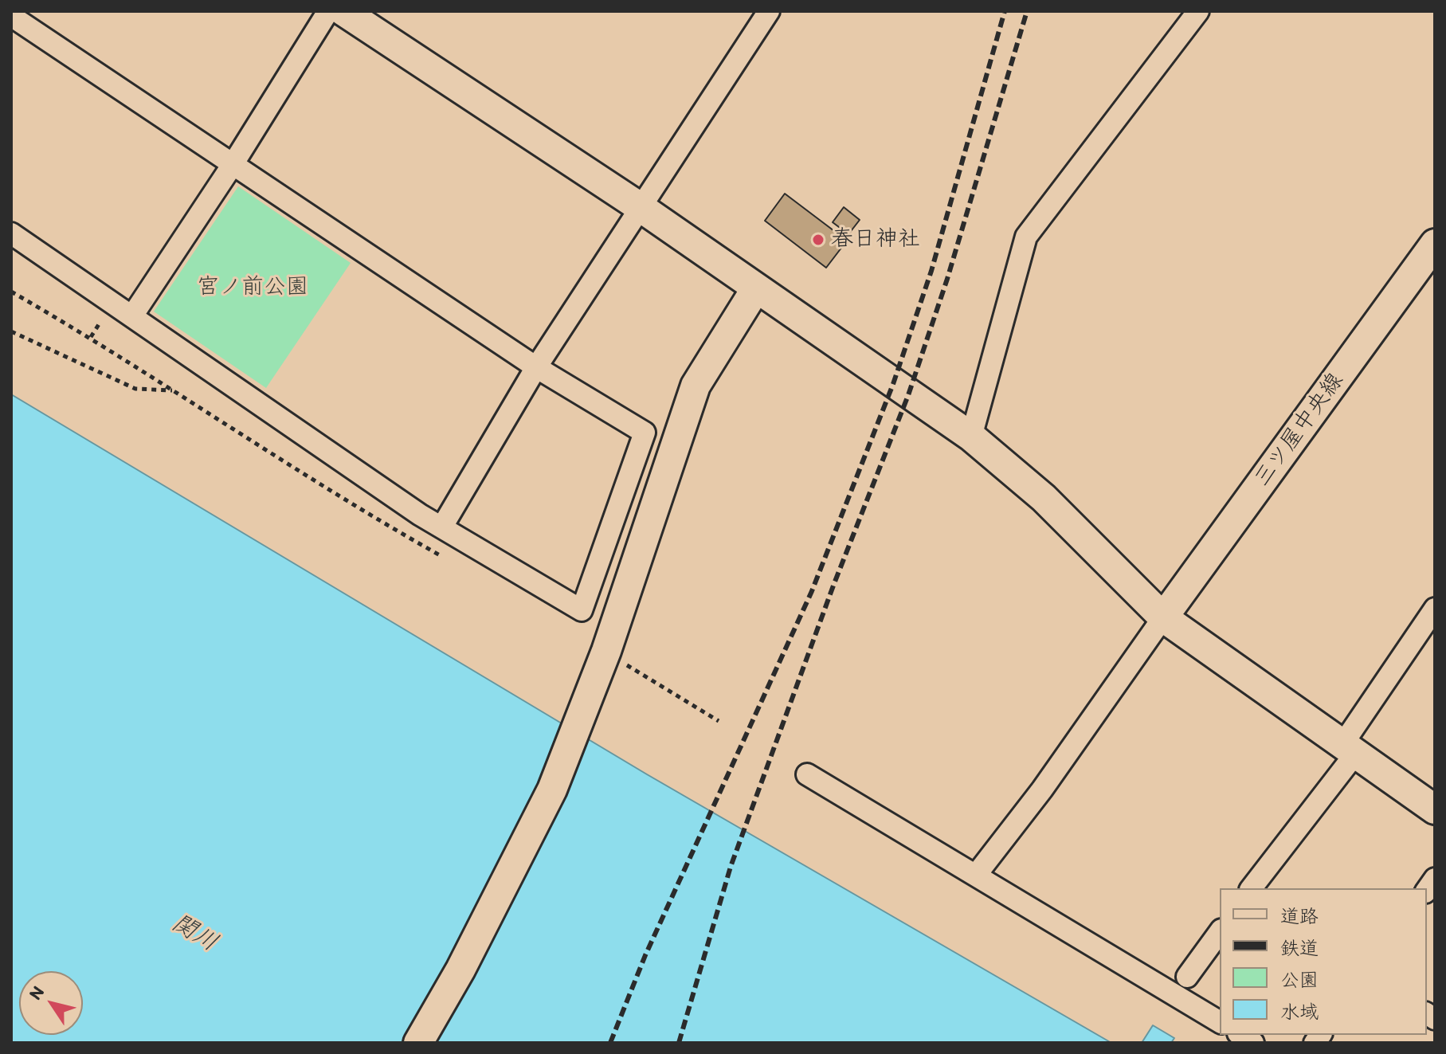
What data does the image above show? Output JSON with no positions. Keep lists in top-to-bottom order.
{
  "streets": {
    "main road": ["三ツ屋中央線"]
  },
  "water": ["関川"],
  "parks": ["宮ノ前公園"],
  "places": ["春日神社"],
  "legend": [
    "道路",
    "鉄道",
    "公園",
    "水域"
  ],
  "north": "top left"
}
